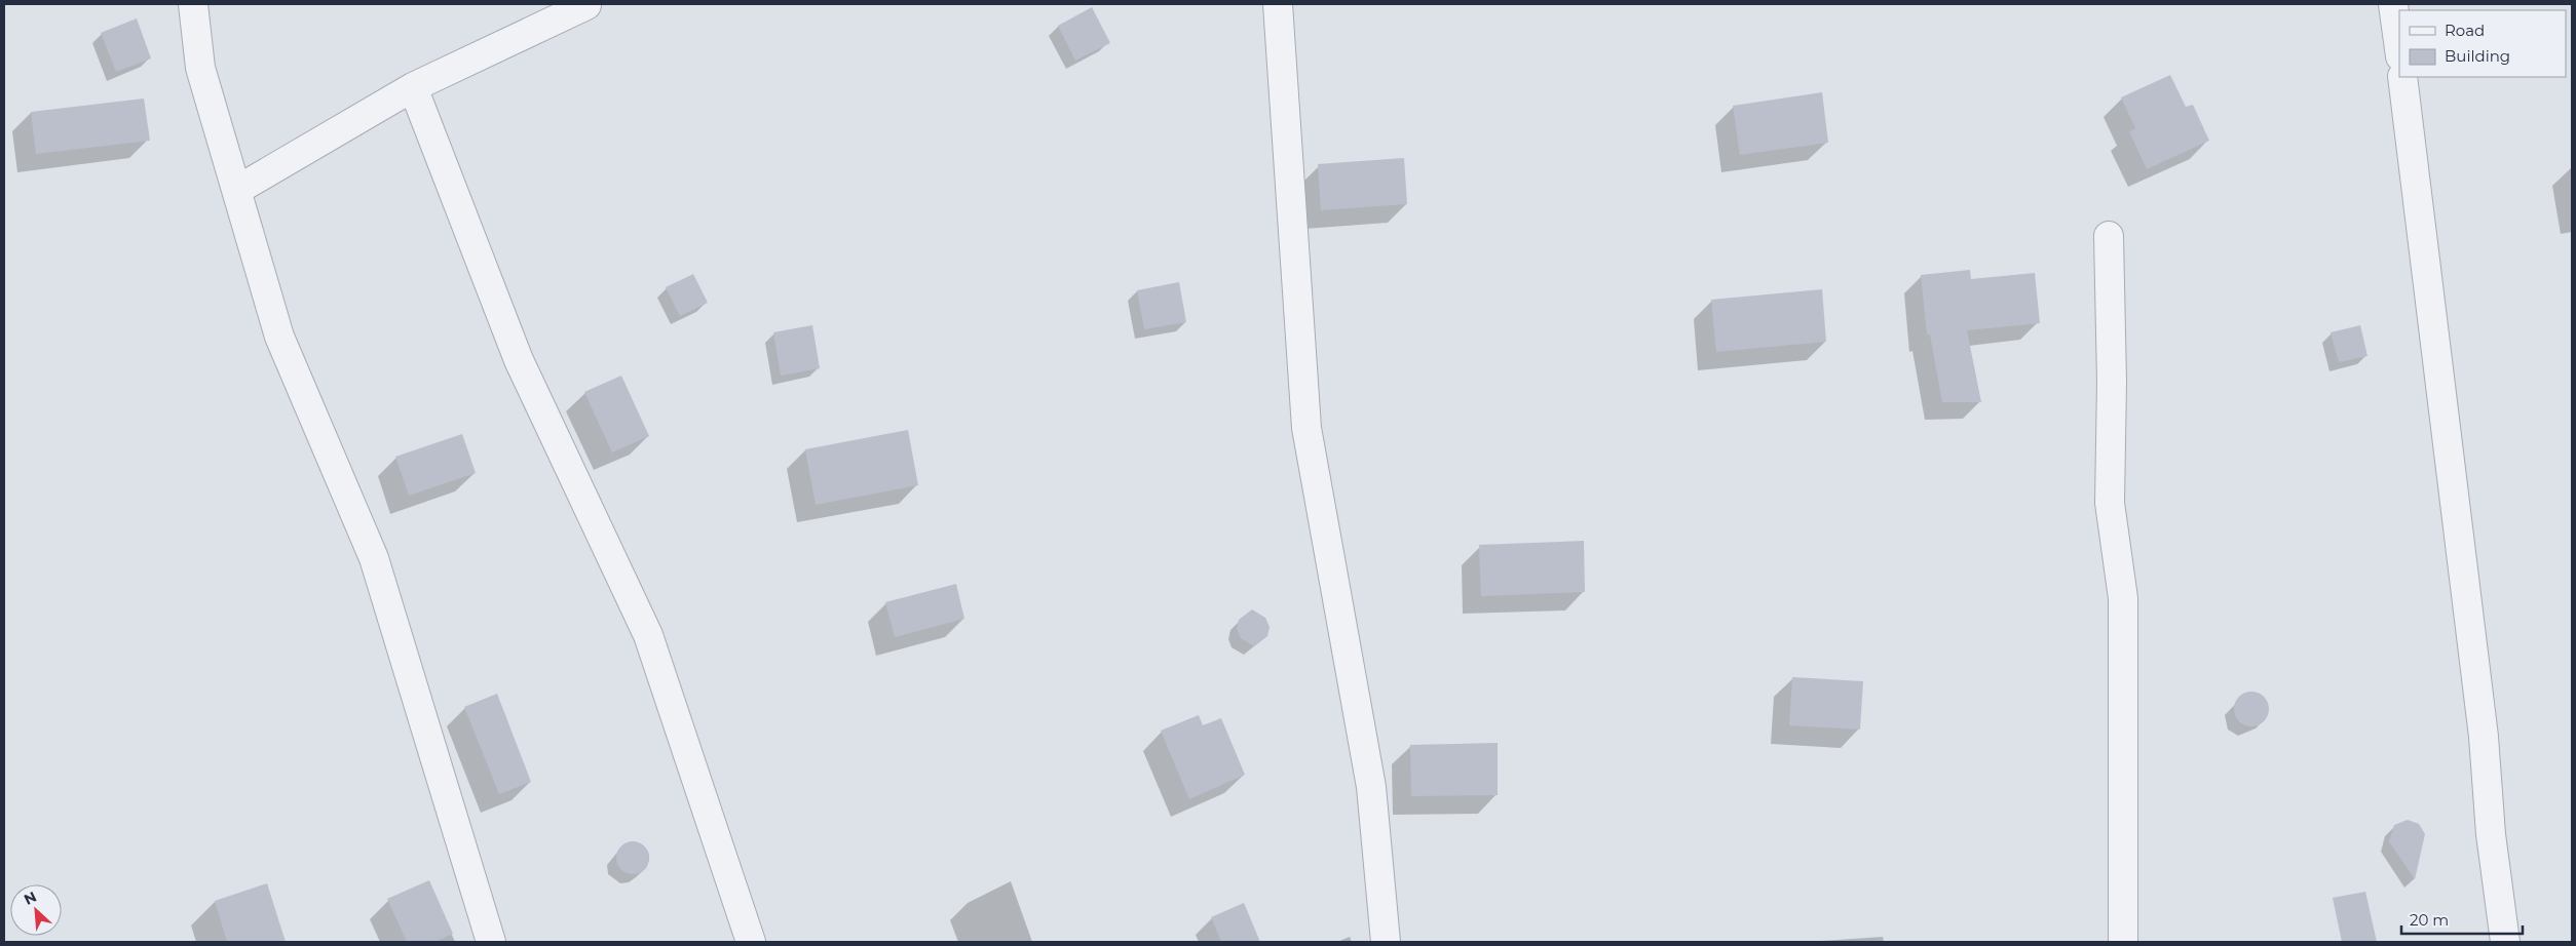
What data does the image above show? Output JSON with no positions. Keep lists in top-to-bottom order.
{
  "legend": ["Road", "Building"],
  "scale_bar": "20 m",
  "north": "top left"
}
